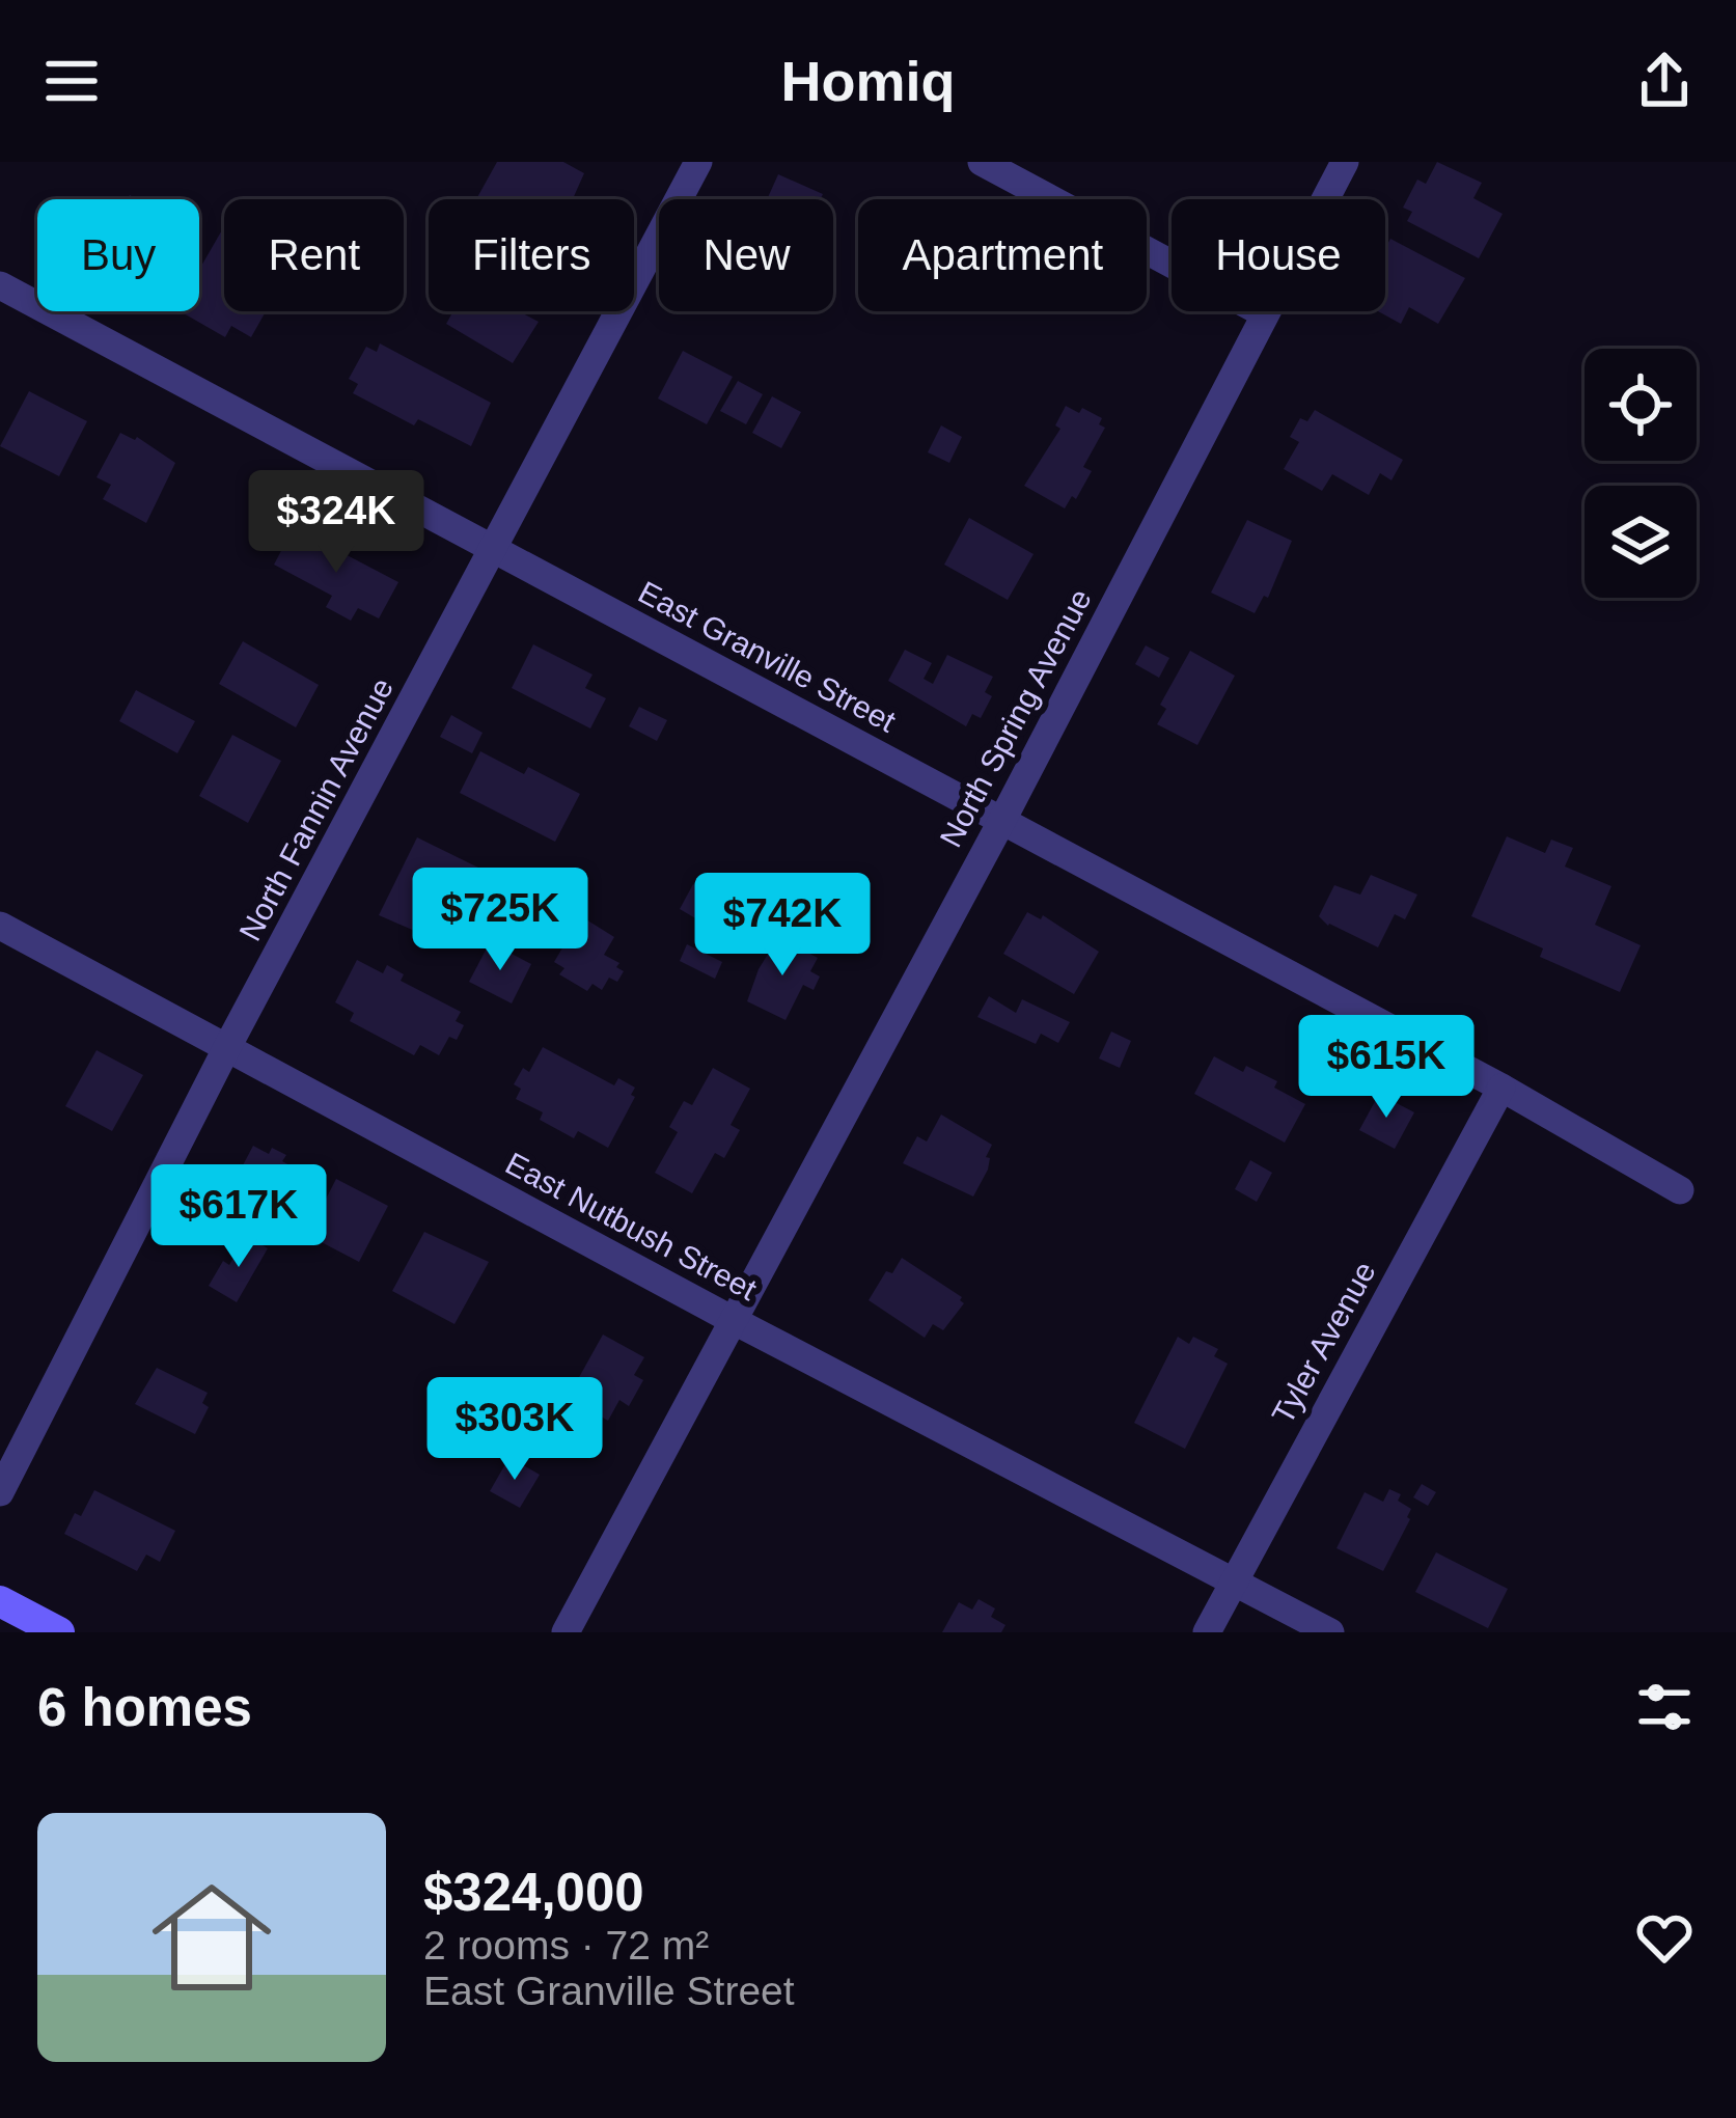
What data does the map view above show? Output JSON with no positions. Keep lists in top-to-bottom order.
{
  "streets": {
    "street": [
      "East Granville Street",
      "North Spring Avenue",
      "North Fannin Avenue",
      "East Nutbush Street",
      "Tyler Avenue"
    ]
  },
  "crossings": [
    ["East Granville Street", "North Spring Avenue"],
    ["East Granville Street", "North Fannin Avenue"],
    ["East Granville Street", "Tyler Avenue"],
    ["North Spring Avenue", "East Nutbush Street"],
    ["North Fannin Avenue", "East Nutbush Street"],
    ["East Nutbush Street", "Tyler Avenue"]
  ],
  "page": {
    "header": "Homiq",
    "chip": [
      "Buy",
      "Rent",
      "Filters",
      "New",
      "Apartment",
      "House"
    ],
    "price": [
      "$324K",
      "$725K",
      "$742K",
      "$615K",
      "$617K",
      "$303K"
    ],
    "heading": "6 homes",
    "list": [
      {
        "name": "$324,000",
        "note": "2 rooms · 72 m² · East Granville Street"
      }
    ]
  }
}
